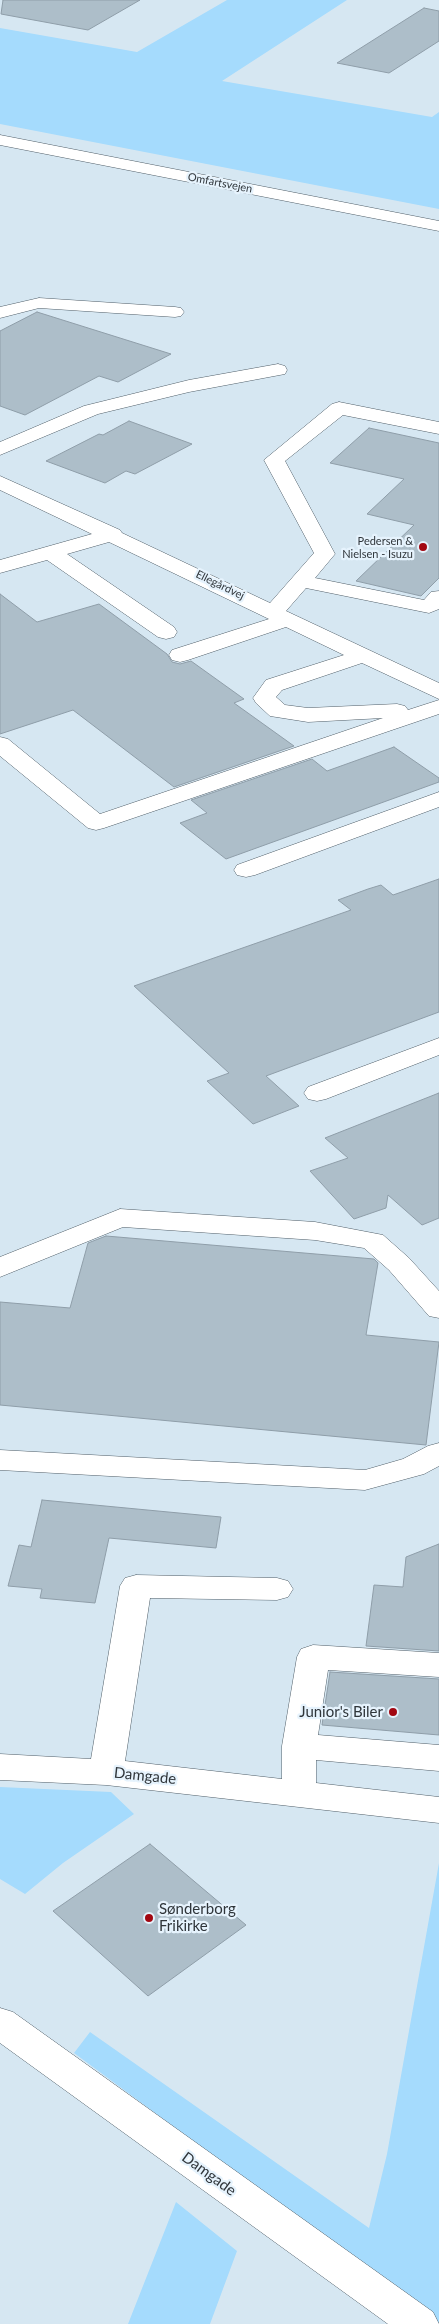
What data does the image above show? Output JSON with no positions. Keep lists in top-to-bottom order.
{
  "streets": {
    "main road": ["Omfartsvejen", "Ellegårdvej", "Damgade"]
  },
  "places": ["Pedersen & Nielsen - Isuzu", "Junior's Biler", "Sønderborg Frikirke"]
}
